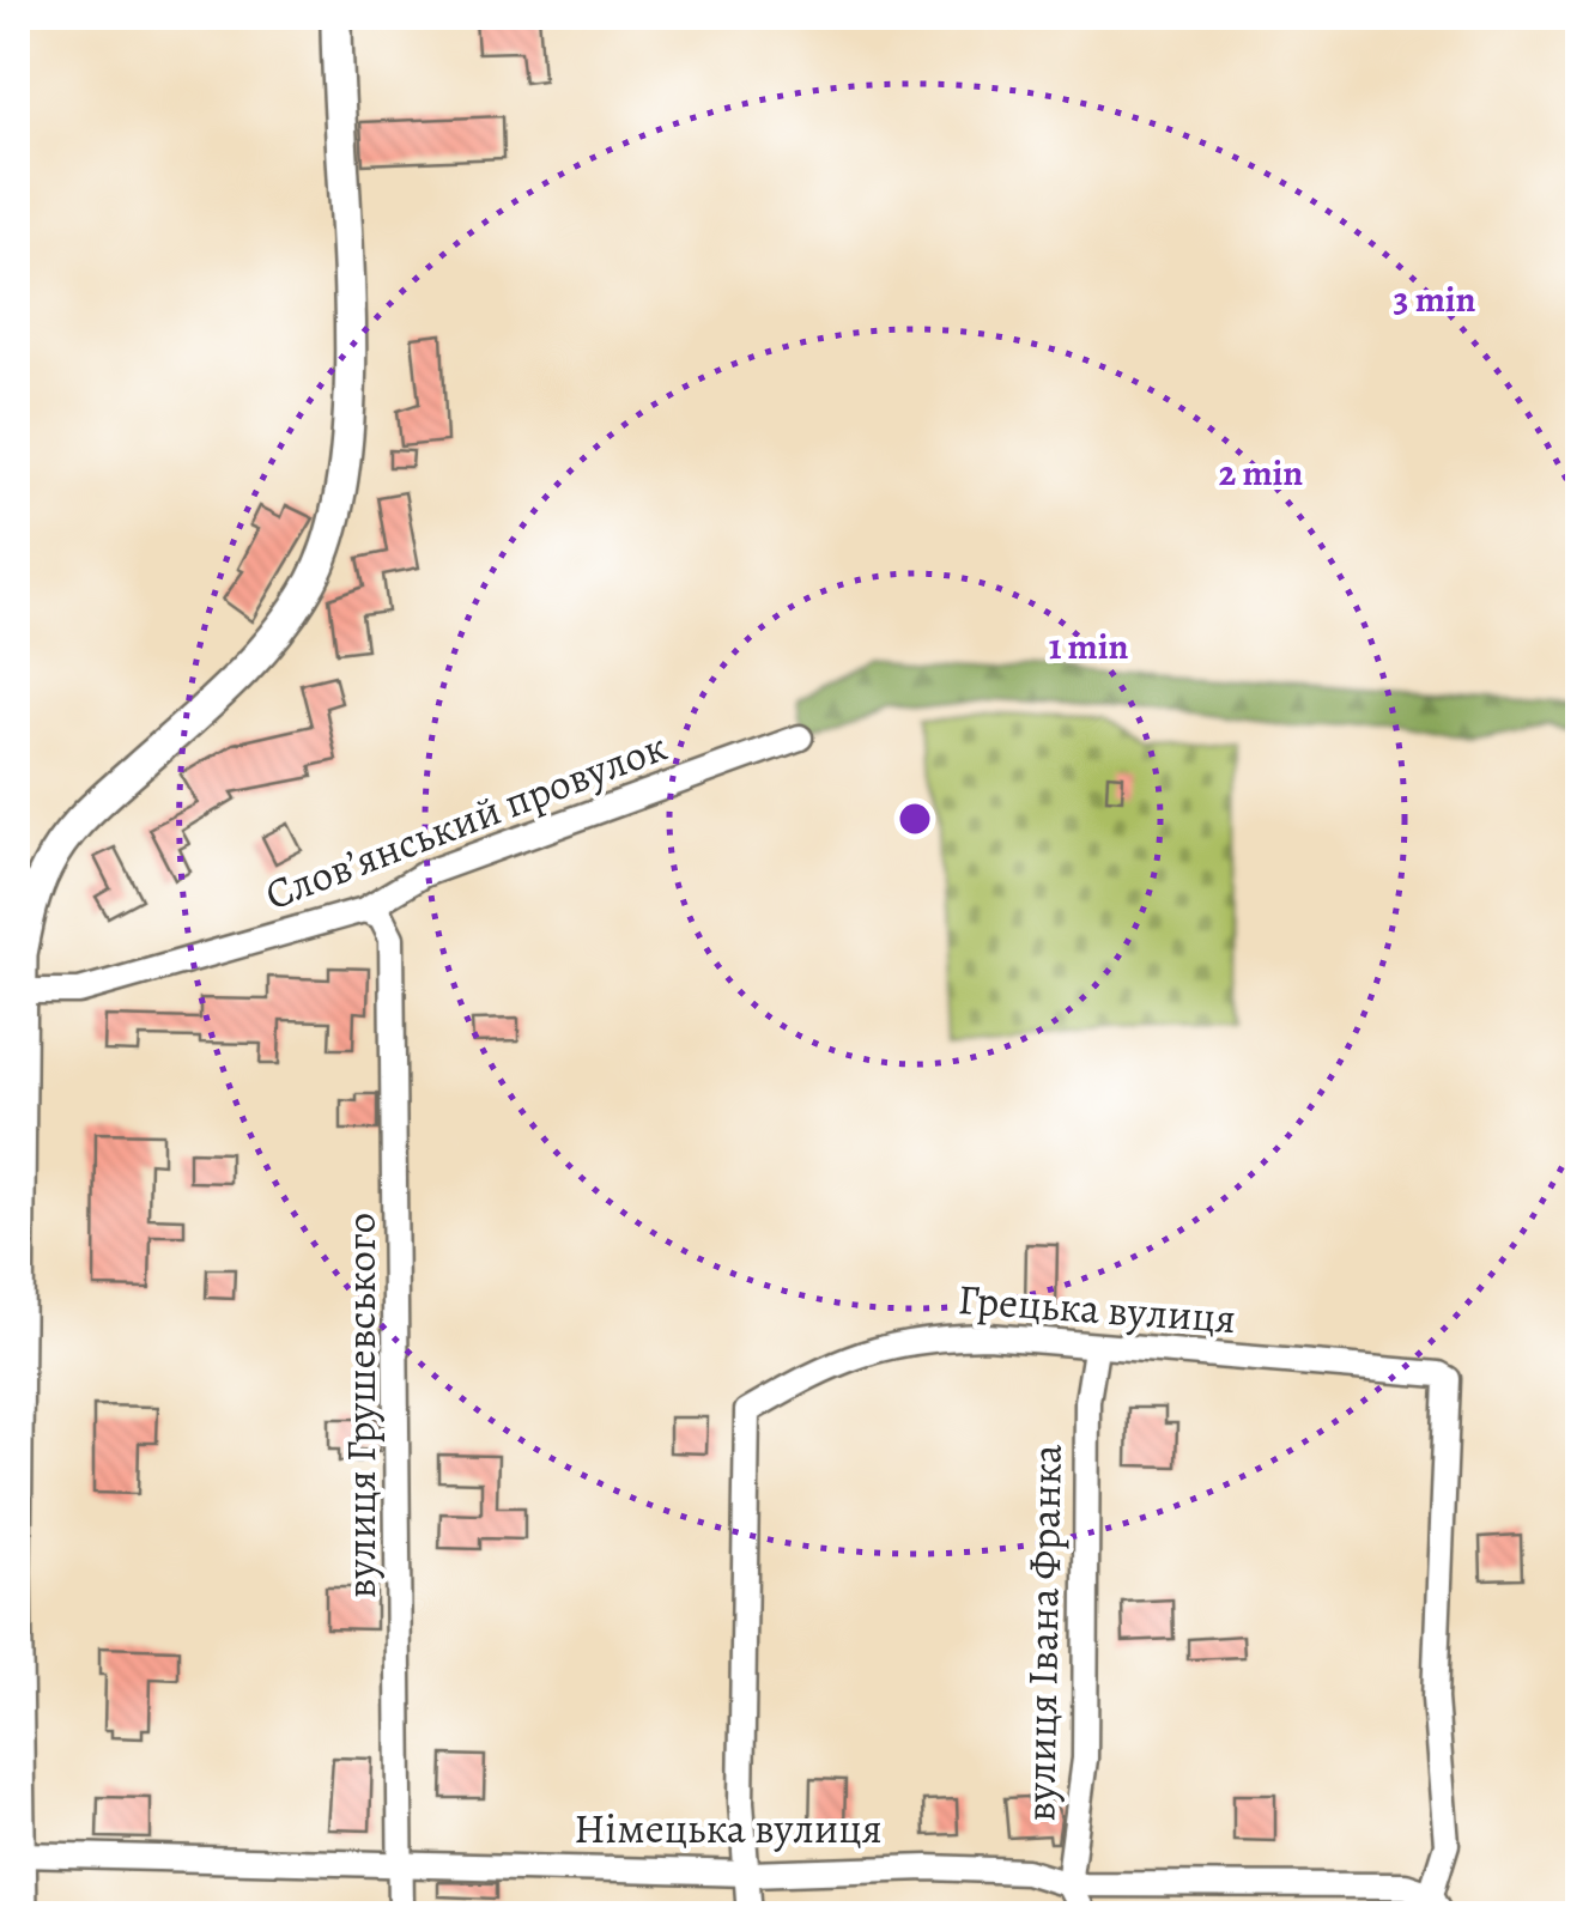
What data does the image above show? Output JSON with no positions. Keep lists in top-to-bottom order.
{
  "streets": {
    "street": [
      "Словʼянський провулок",
      "Грецька вулиця",
      "вулиця Грушевського",
      "вулиця Івана Франка",
      "Німецька вулиця"
    ]
  },
  "crossings": [
    ["Словʼянський провулок", "вулиця Грушевського"],
    ["Грецька вулиця", "вулиця Івана Франка"],
    ["Грецька вулиця", "Німецька вулиця"],
    ["вулиця Грушевського", "Німецька вулиця"],
    ["вулиця Івана Франка", "Німецька вулиця"]
  ],
  "rings": ["3 min", "2 min", "1 min"]
}
